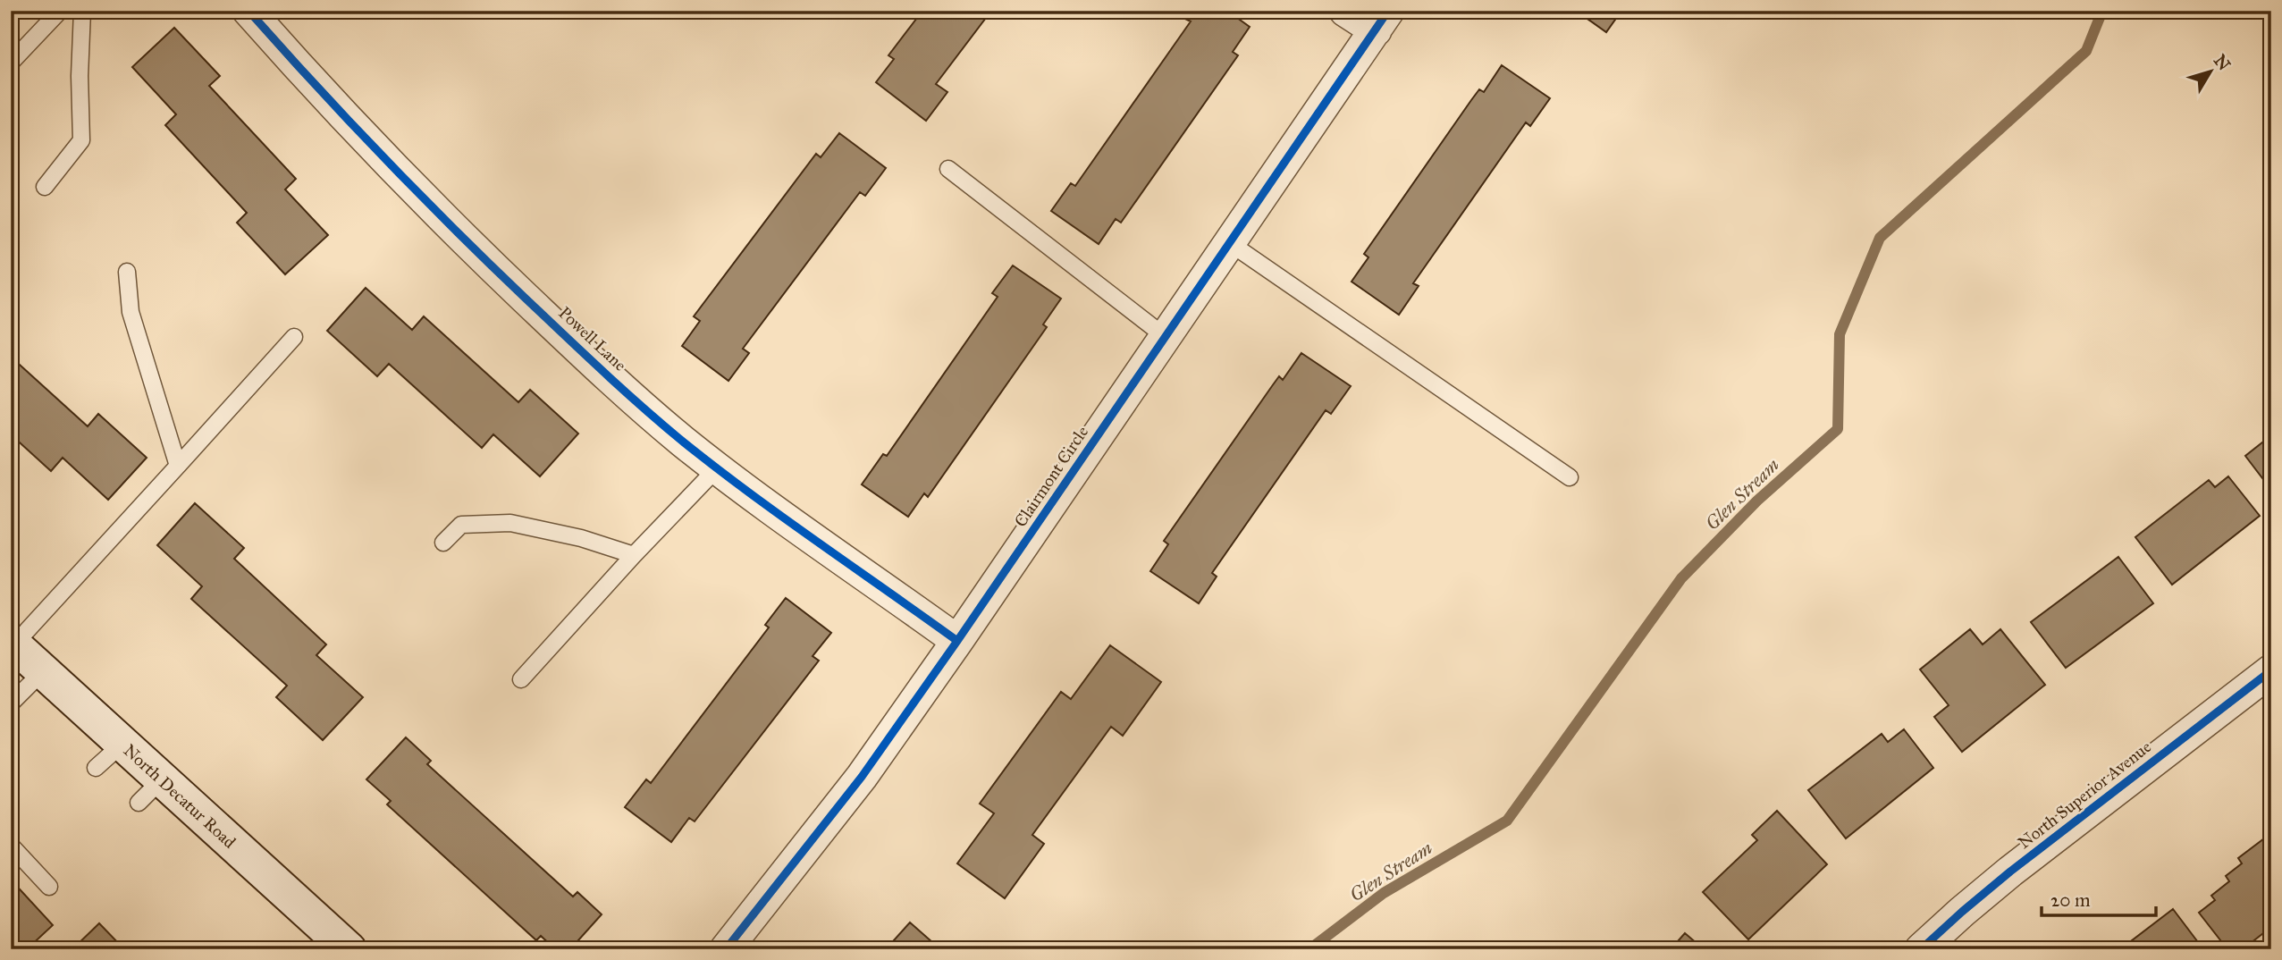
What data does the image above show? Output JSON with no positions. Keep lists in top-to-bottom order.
{
  "streets": {
    "main road": ["North Decatur Road"],
    "street": ["Powell Lane", "Clairmont Circle", "North Superior Avenue"]
  },
  "crossings": [
    ["Powell Lane", "Clairmont Circle"]
  ],
  "water": ["Glen Stream"],
  "scale_bar": "20 m",
  "north": "top right"
}
